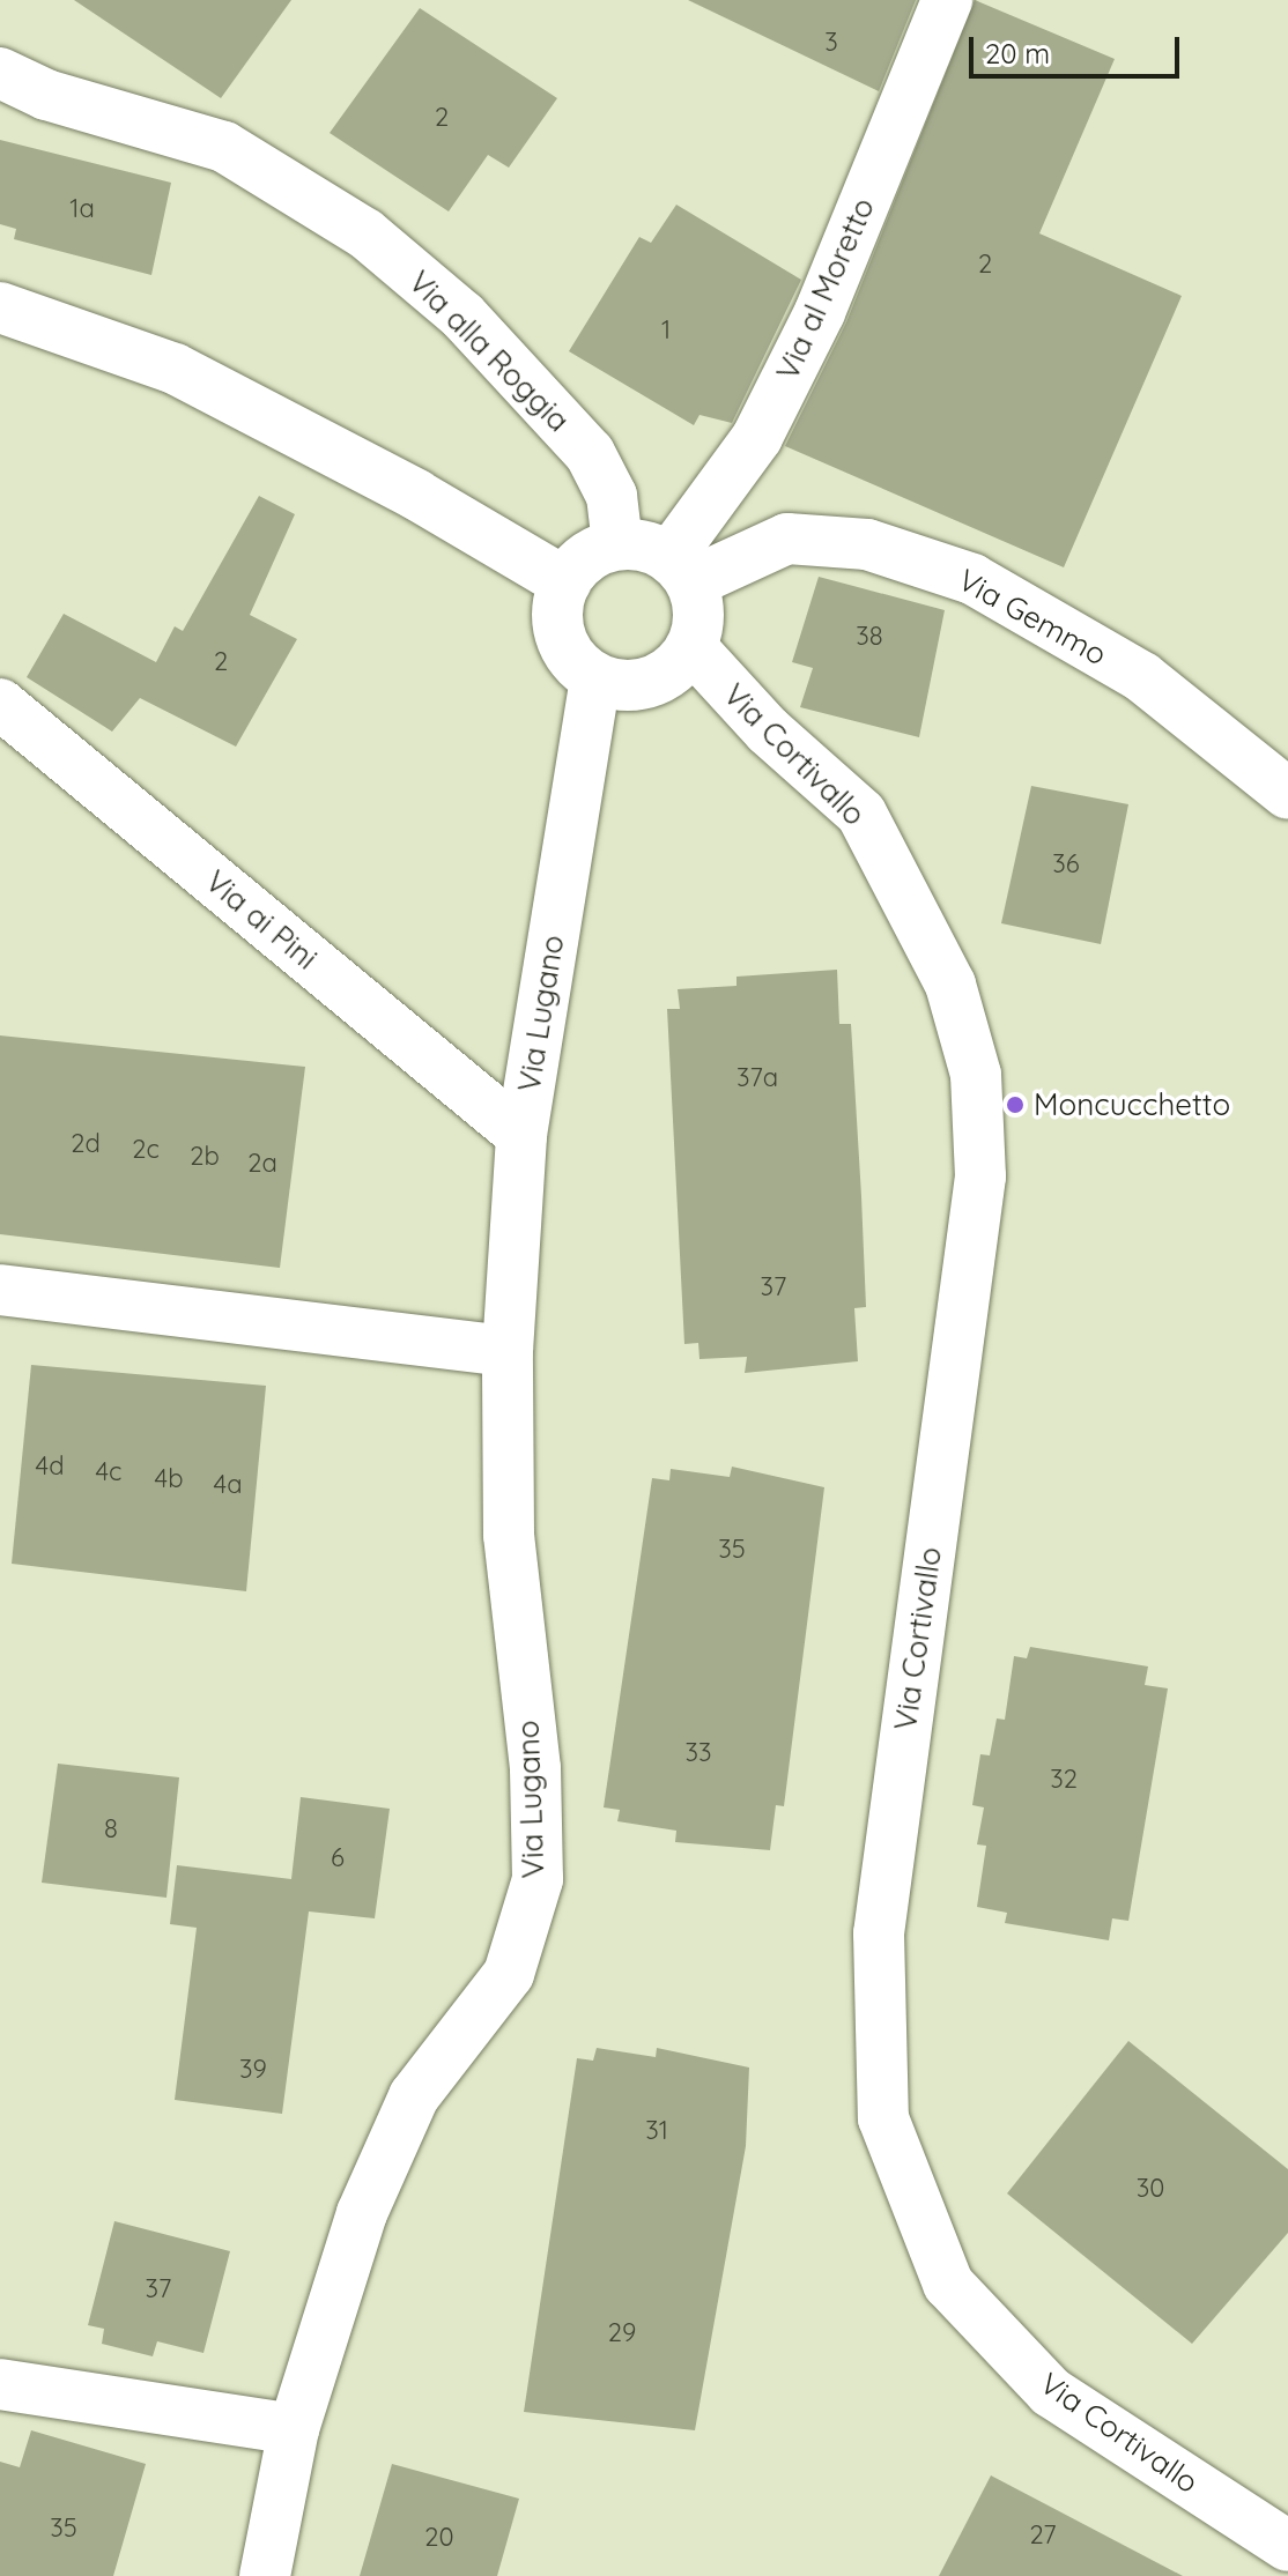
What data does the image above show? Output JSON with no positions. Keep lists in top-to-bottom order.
{
  "streets": {
    "street": [
      "Via al Moretto",
      "Via alla Roggia",
      "Via Gemmo",
      "Via Cortivallo",
      "Via ai Pini",
      "Via Lugano"
    ]
  },
  "crossings": [
    ["Via al Moretto", "Via alla Roggia"],
    ["Via al Moretto", "Via Gemmo"],
    ["Via al Moretto", "Via Cortivallo"],
    ["Via al Moretto", "Via Lugano"],
    ["Via alla Roggia", "Via Gemmo"],
    ["Via alla Roggia", "Via Cortivallo"],
    ["Via alla Roggia", "Via Lugano"],
    ["Via Gemmo", "Via Cortivallo"],
    ["Via Gemmo", "Via Lugano"],
    ["Via Cortivallo", "Via Lugano"],
    ["Via ai Pini", "Via Lugano"]
  ],
  "places": ["Moncucchetto"],
  "house_numbers": [
    "3",
    "2",
    "1a",
    "2",
    "1",
    "38",
    "2",
    "36",
    "37a",
    "2d",
    "2c",
    "2b",
    "2a",
    "37",
    "4d",
    "4c",
    "4b",
    "4a",
    "35",
    "33",
    "32",
    "8",
    "6",
    "39",
    "31",
    "30",
    "37",
    "29",
    "35",
    "27",
    "20"
  ],
  "scale_bar": "20 m"
}
